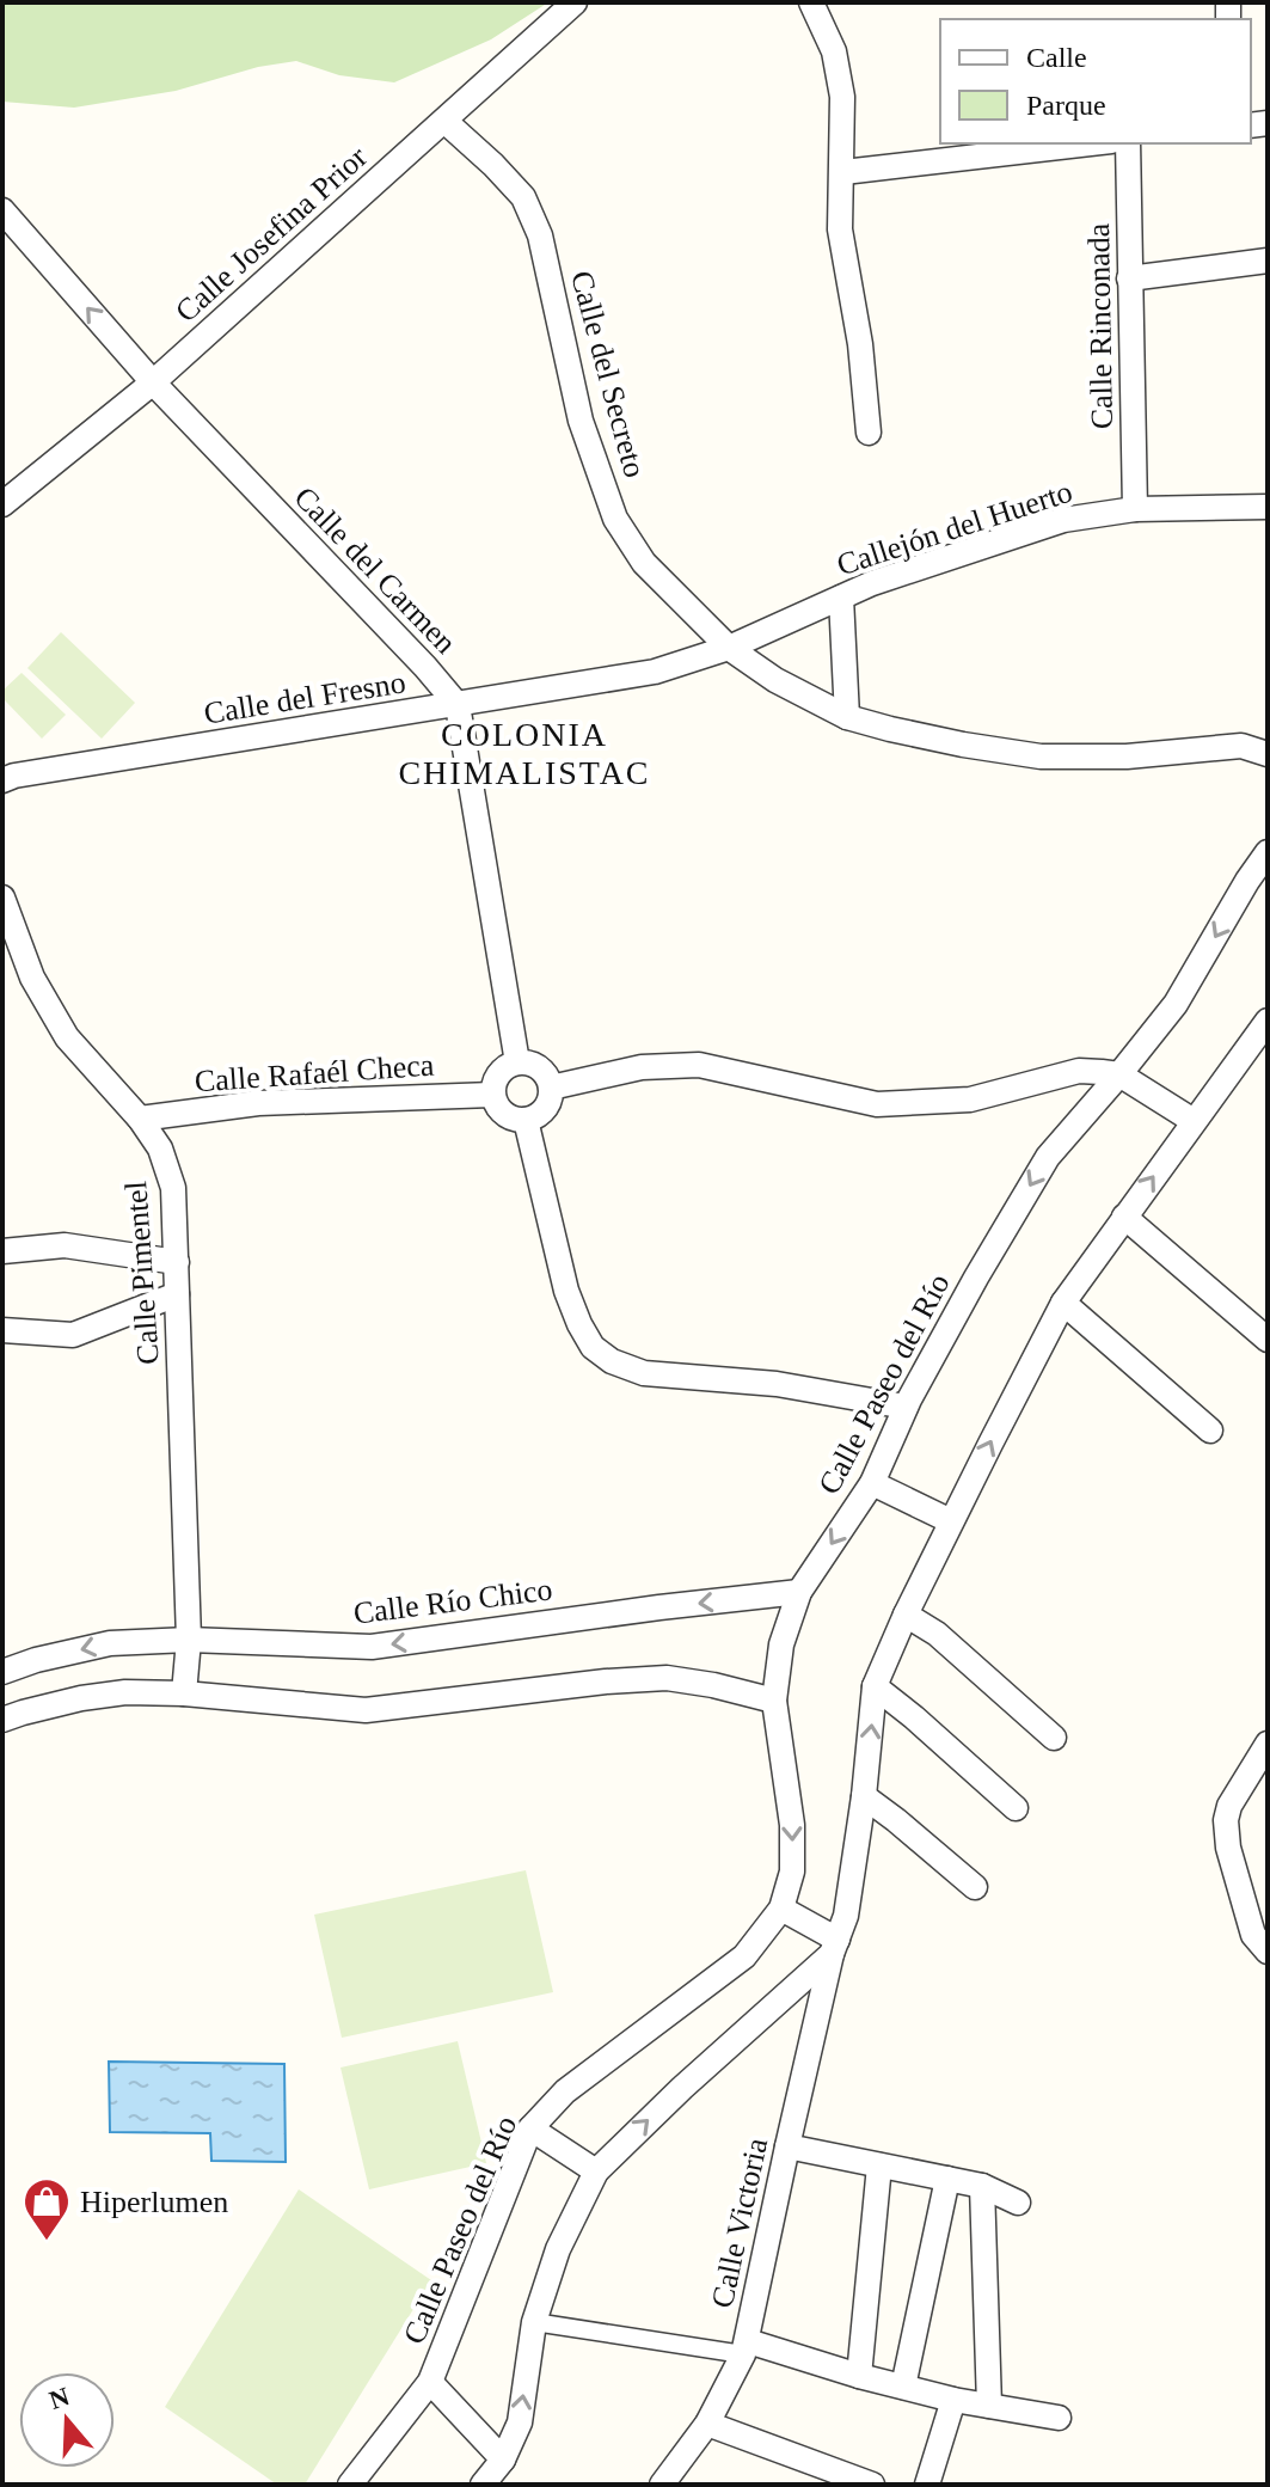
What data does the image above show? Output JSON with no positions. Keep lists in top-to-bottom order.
{
  "streets": {
    "street": [
      "Calle Josefina Prior",
      "Calle Rinconada",
      "Calle del Secreto",
      "Callejón del Huerto",
      "Calle del Carmen",
      "Calle del Fresno",
      "Calle Rafaél Checa",
      "Calle Pimentel",
      "Calle Paseo del Río",
      "Calle Río Chico",
      "Calle Victoria"
    ]
  },
  "crossings": [
    ["Calle Josefina Prior", "Calle del Secreto"],
    ["Calle Josefina Prior", "Calle del Carmen"],
    ["Calle Rinconada", "Callejón del Huerto"],
    ["Calle del Secreto", "Callejón del Huerto"],
    ["Calle del Secreto", "Calle del Fresno"],
    ["Callejón del Huerto", "Calle del Fresno"],
    ["Calle del Carmen", "Calle del Fresno"],
    ["Calle Rafaél Checa", "Calle Pimentel"],
    ["Calle Pimentel", "Calle Río Chico"],
    ["Calle Paseo del Río", "Calle Río Chico"]
  ],
  "districts": ["COLONIA CHIMALISTAC"],
  "places": {
    "shop": ["Hiperlumen"]
  },
  "legend": ["Calle", "Parque"],
  "north": "top"
}
